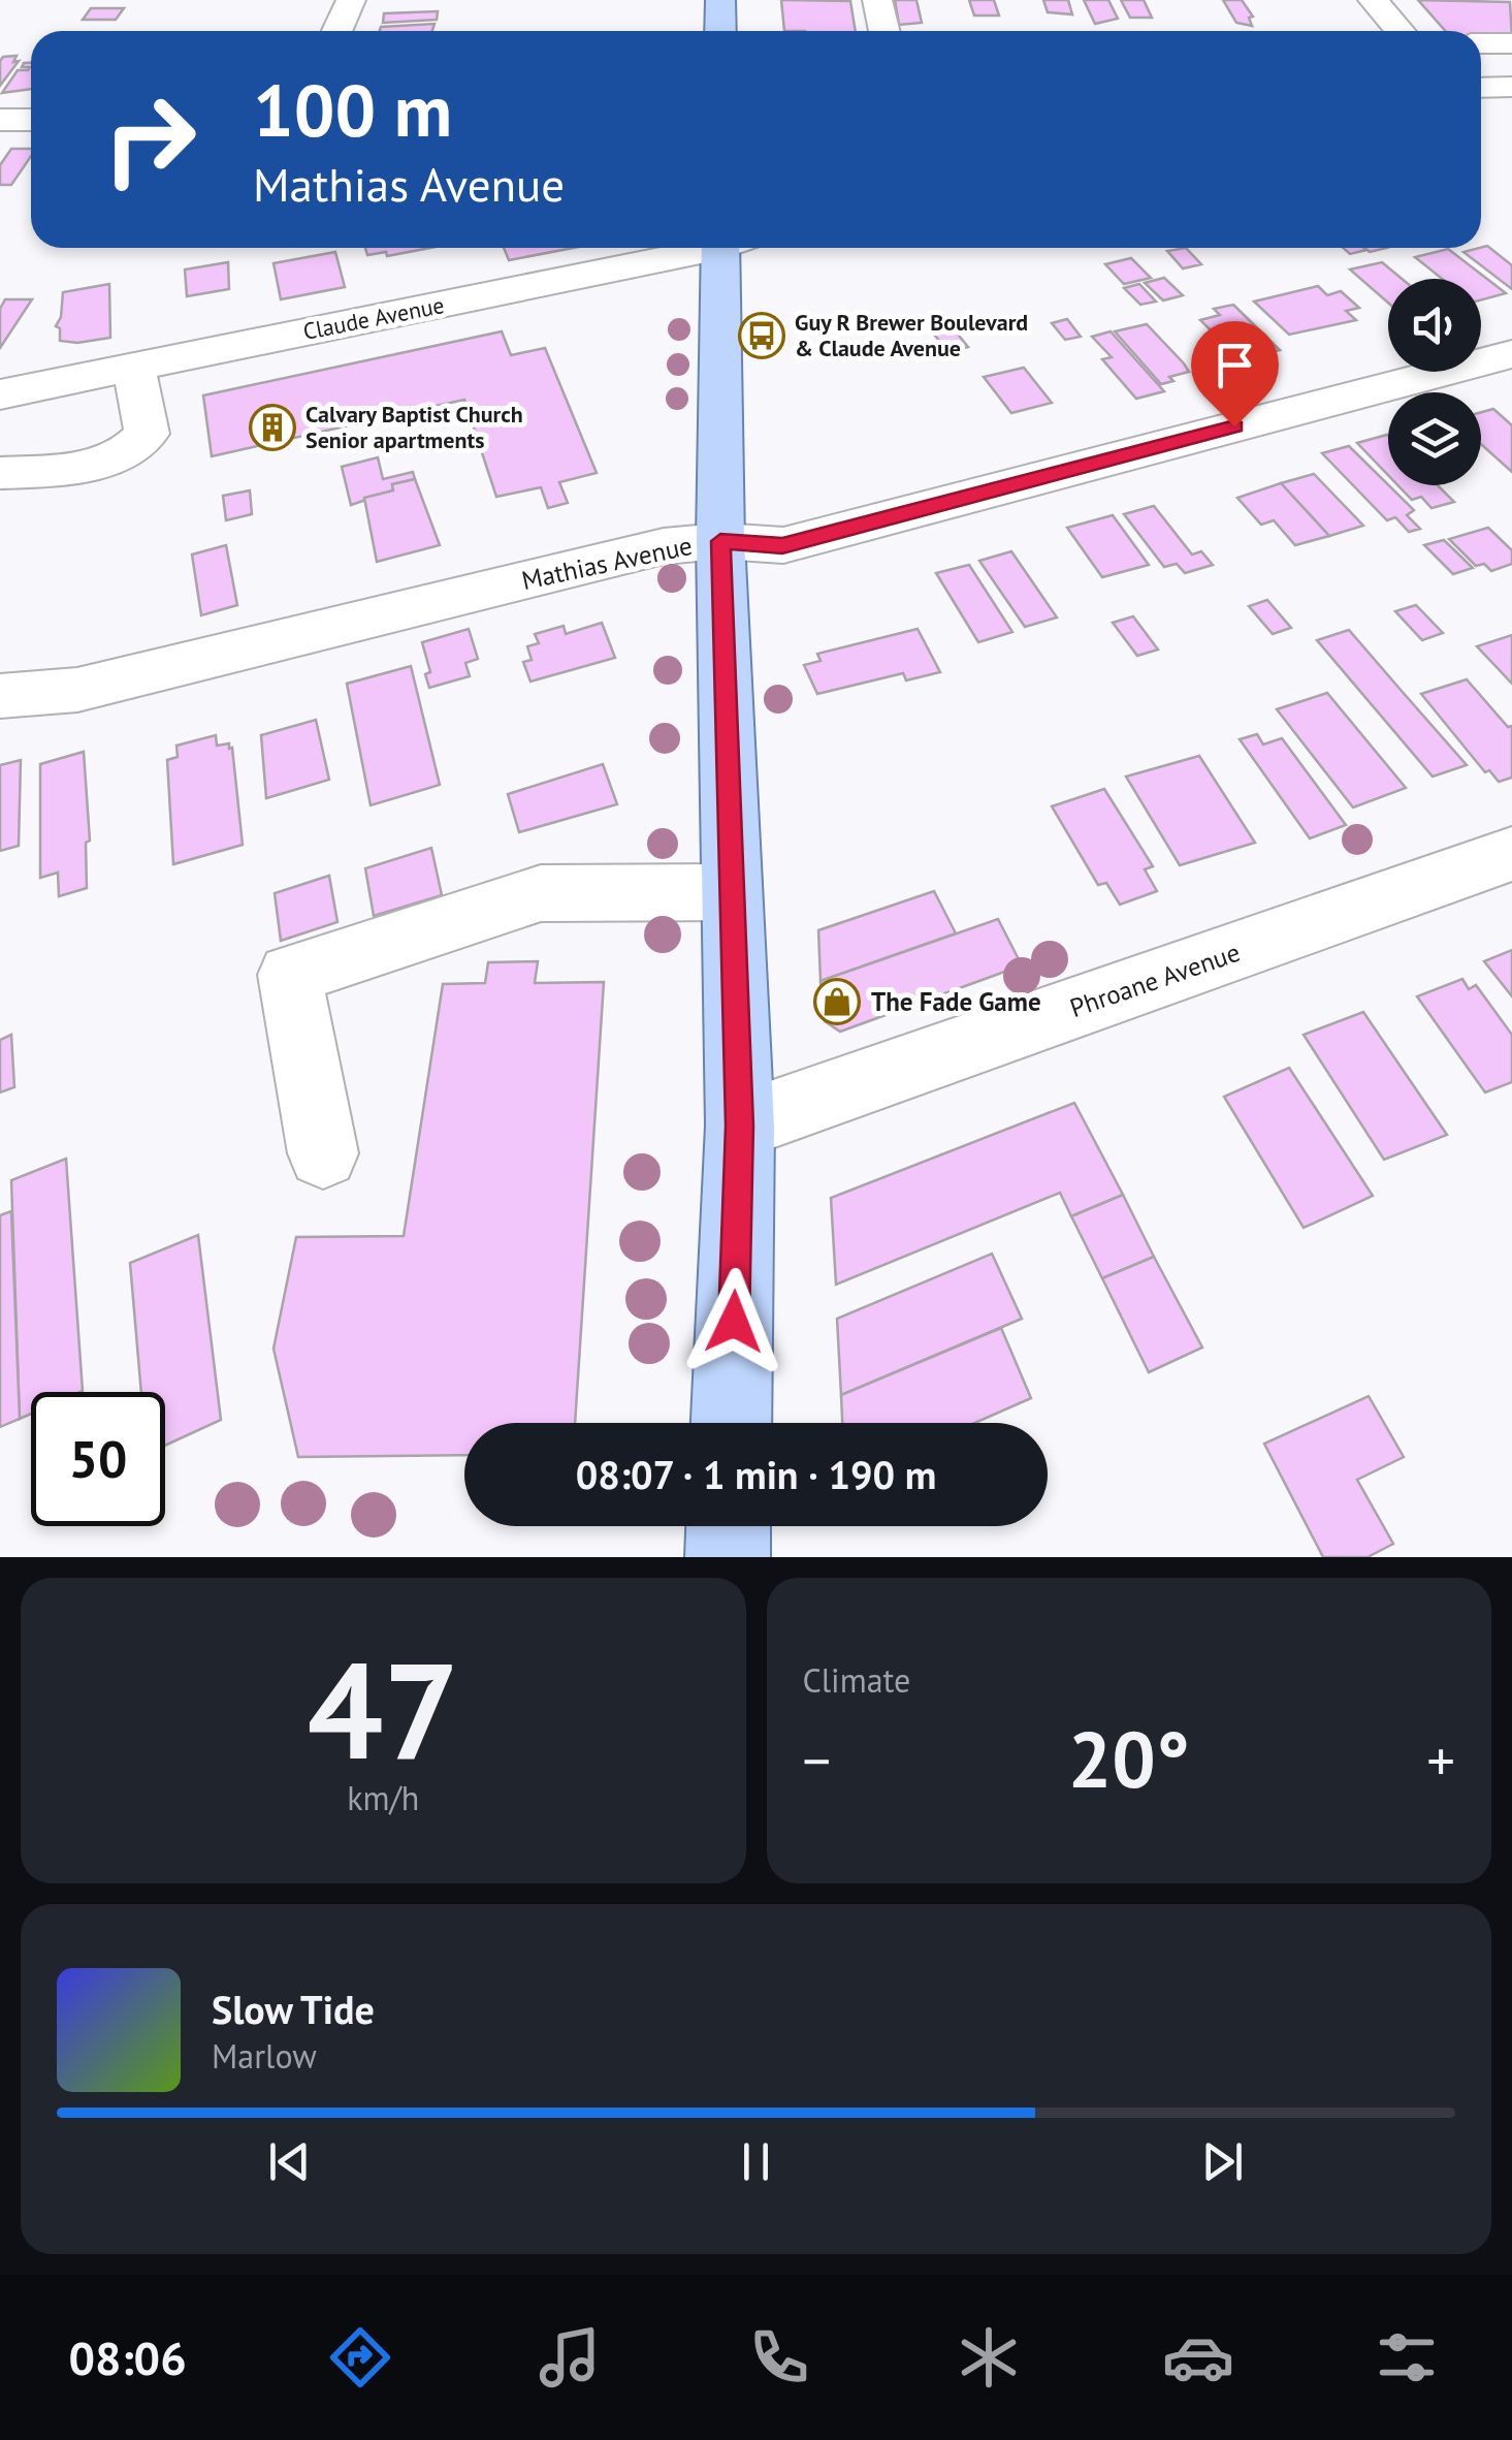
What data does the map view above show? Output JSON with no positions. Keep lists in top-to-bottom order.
{
  "streets": {
    "street": ["Claude Avenue", "Mathias Avenue", "Phroane Avenue"]
  },
  "places": {
    "bus stop": ["Guy R Brewer Boulevard & Claude Avenue"],
    "building": ["Calvary Baptist Church Senior apartments"],
    "shop": ["The Fade Game"]
  },
  "page": {
    "turn": ["100 m", "Mathias Avenue"],
    "limit": "50",
    "trip": "08:07 · 1 min · 190 m",
    "tile": [
      ["47", "km/h"],
      "Climate"
    ],
    "heat": ["−", "20°", "+"],
    "song": ["Slow Tide", "Marlow"],
    "tabs": "08:06"
  }
}
